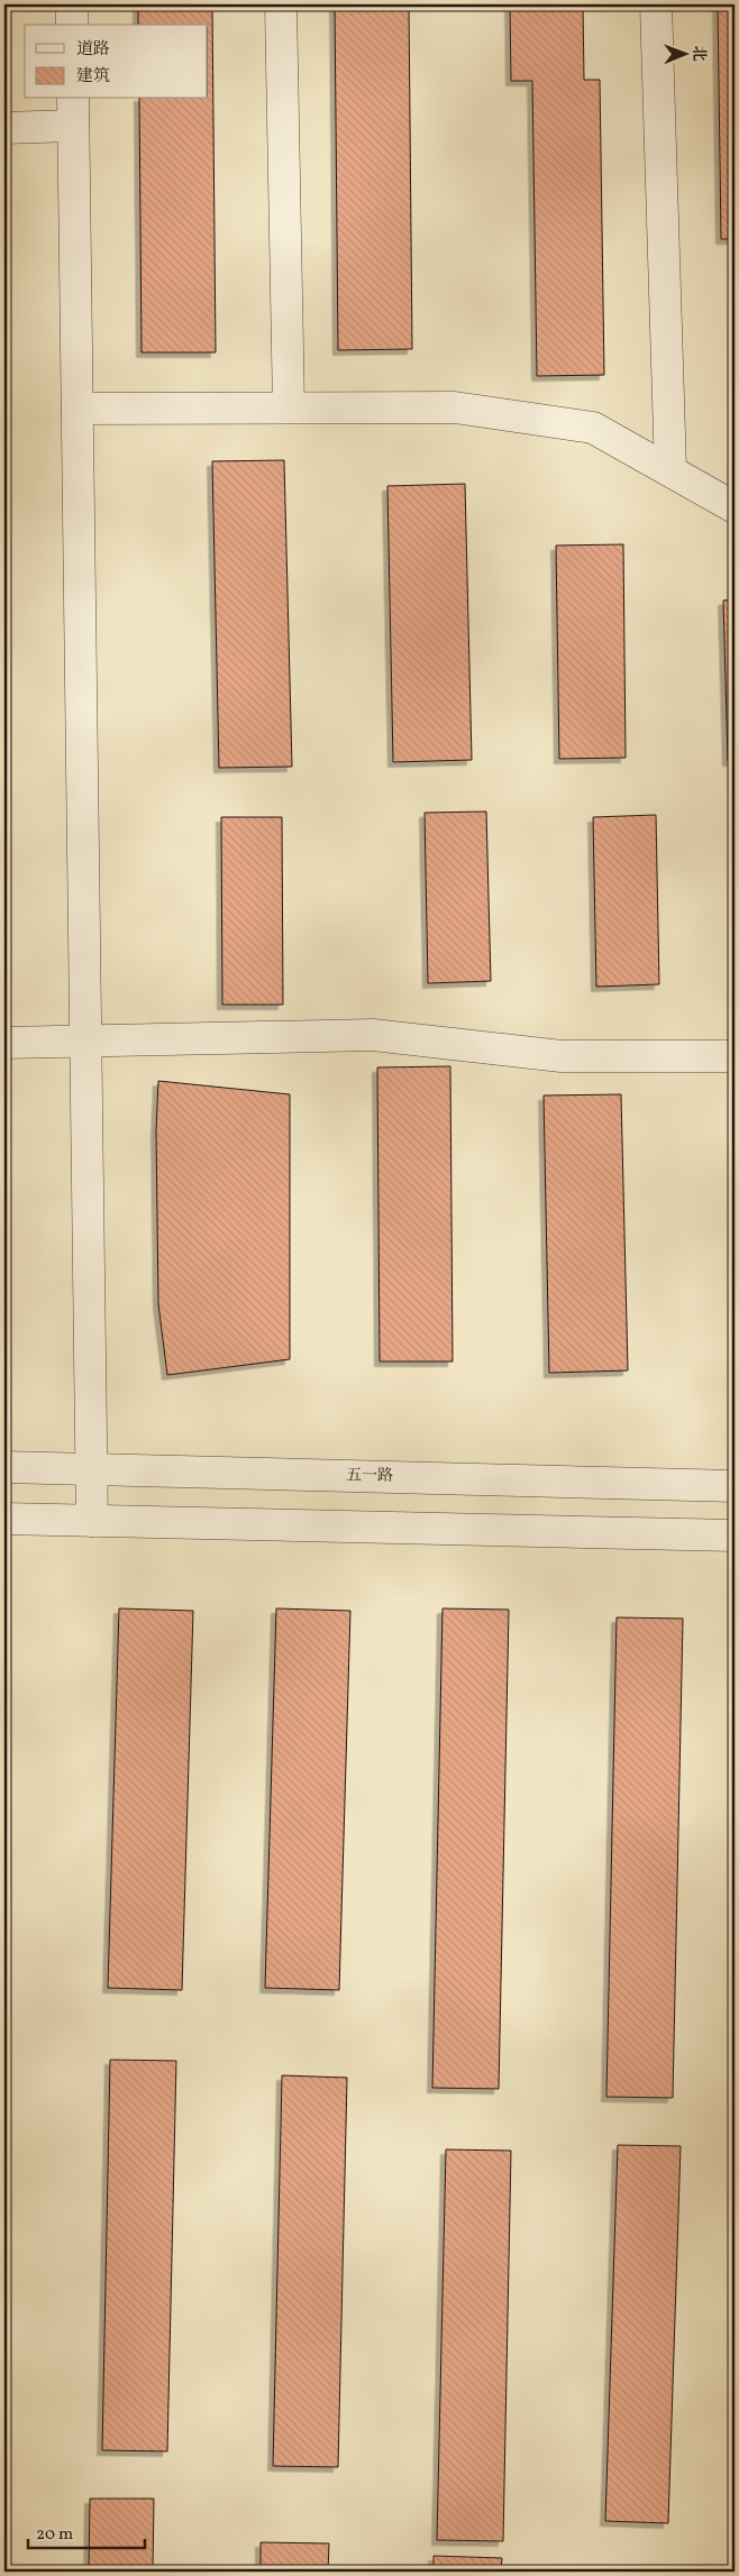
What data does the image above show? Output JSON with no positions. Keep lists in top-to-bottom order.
{
  "streets": {
    "street": ["五一路"]
  },
  "legend": ["道路", "建筑"],
  "scale_bar": "20 m",
  "north": "right"
}
